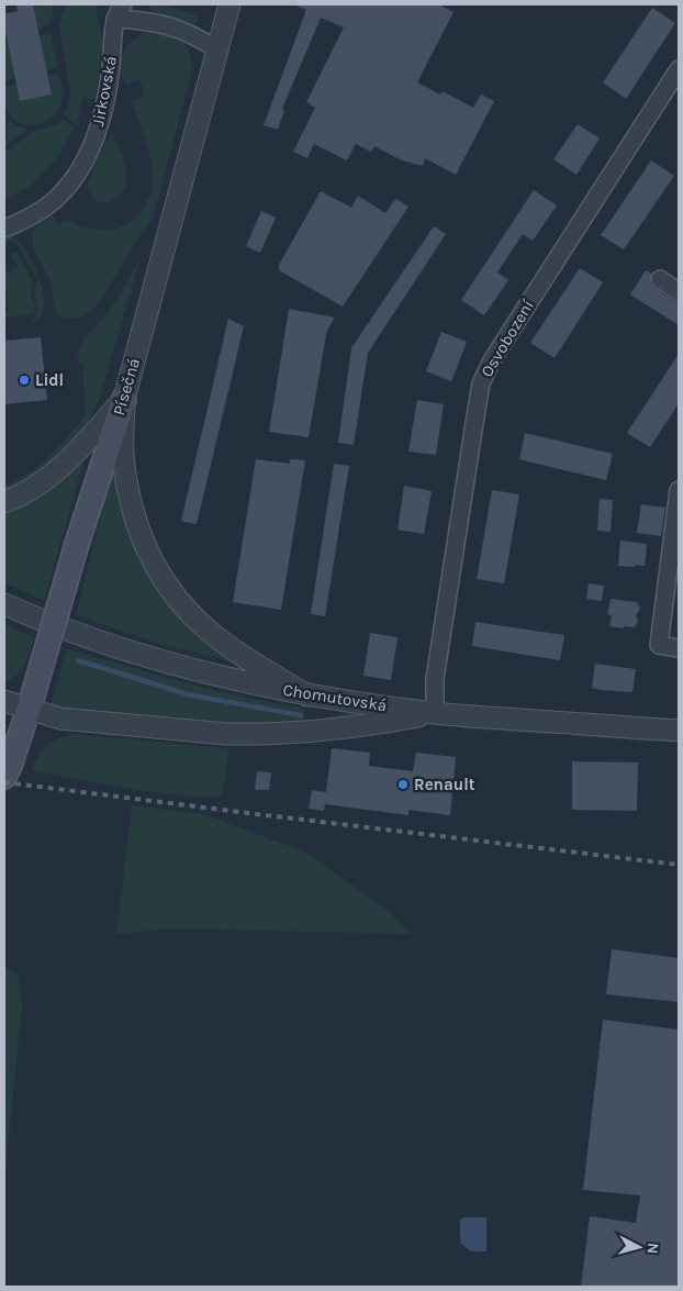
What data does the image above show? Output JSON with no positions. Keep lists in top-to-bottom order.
{
  "streets": {
    "main road": ["Písečná"],
    "street": ["Jirkovská", "Osvobození", "Chomutovská"]
  },
  "crossings": [
    ["Jirkovská", "Písečná"],
    ["Osvobození", "Chomutovská"]
  ],
  "places": ["Lidl", "Renault"],
  "north": "right"
}
